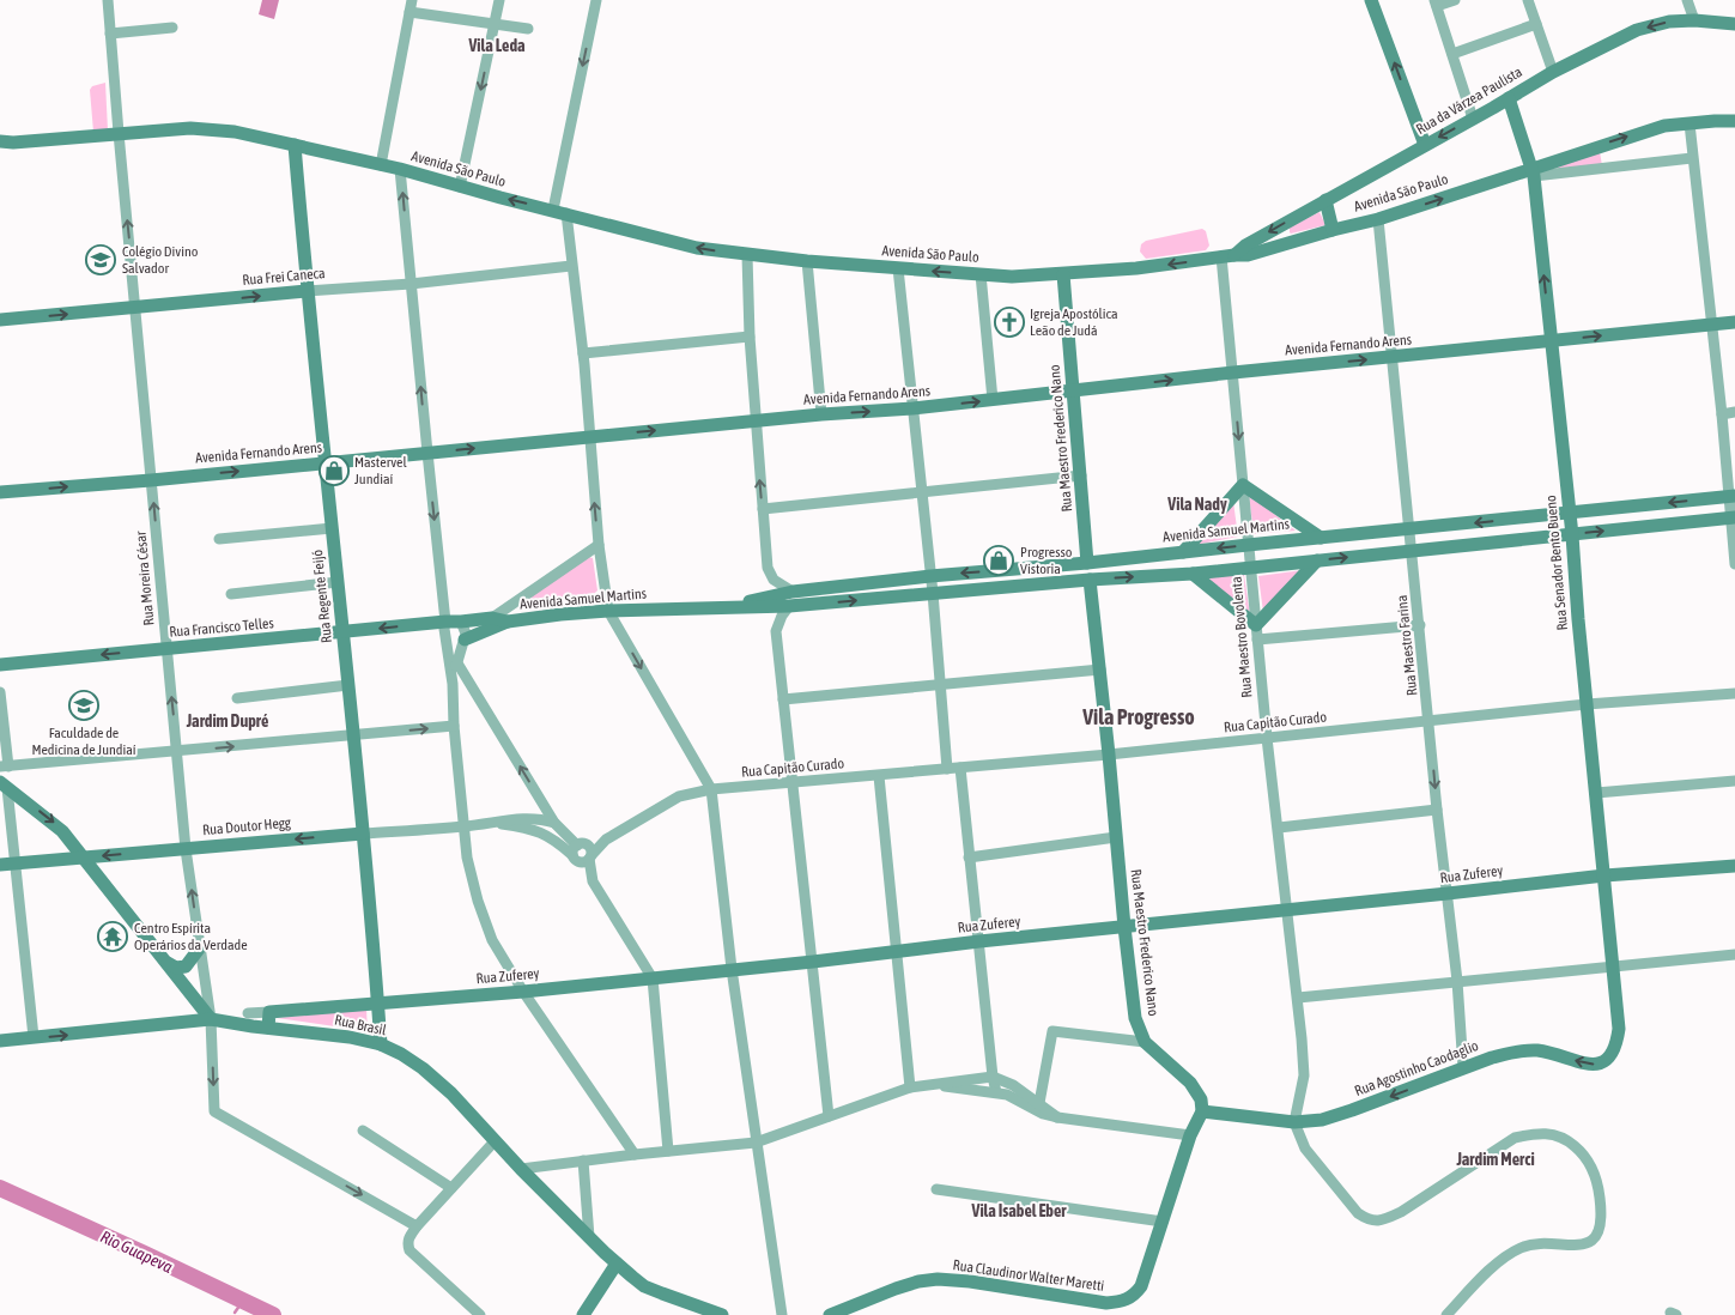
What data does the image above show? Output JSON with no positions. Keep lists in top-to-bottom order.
{
  "streets": {
    "street": [
      "Rua da Várzea Paulista",
      "Avenida São Paulo",
      "Rua Frei Caneca",
      "Avenida Fernando Arens",
      "Rua Maestro Frederico Nano",
      "Avenida Samuel Martins",
      "Rua Senador Bento Bueno",
      "Rua Moreira César",
      "Rua Regente Feijó",
      "Rua Francisco Telles",
      "Rua Maestro Bovolenta",
      "Rua Maestro Farina",
      "Rua Capitão Curado",
      "Rua Doutor Hegg",
      "Rua Zuferey",
      "Rua Brasil",
      "Rua Agostinho Caodaglio",
      "Rua Claudinor Walter Maretti"
    ]
  },
  "crossings": [
    ["Rua da Várzea Paulista", "Avenida São Paulo"],
    ["Rua da Várzea Paulista", "Rua Senador Bento Bueno"],
    ["Rua da Várzea Paulista", "Rua Maestro Bovolenta"],
    ["Avenida São Paulo", "Rua Maestro Frederico Nano"],
    ["Avenida São Paulo", "Rua Senador Bento Bueno"],
    ["Avenida São Paulo", "Rua Moreira César"],
    ["Avenida São Paulo", "Rua Regente Feijó"],
    ["Avenida São Paulo", "Rua Maestro Bovolenta"],
    ["Avenida São Paulo", "Rua Maestro Farina"],
    ["Rua Frei Caneca", "Rua Moreira César"],
    ["Rua Frei Caneca", "Rua Regente Feijó"],
    ["Avenida Fernando Arens", "Rua Maestro Frederico Nano"],
    ["Avenida Fernando Arens", "Rua Senador Bento Bueno"],
    ["Avenida Fernando Arens", "Rua Moreira César"],
    ["Avenida Fernando Arens", "Rua Regente Feijó"],
    ["Avenida Fernando Arens", "Rua Maestro Bovolenta"],
    ["Avenida Fernando Arens", "Rua Maestro Farina"],
    ["Rua Maestro Frederico Nano", "Avenida Samuel Martins"],
    ["Rua Maestro Frederico Nano", "Rua Capitão Curado"],
    ["Rua Maestro Frederico Nano", "Rua Zuferey"],
    ["Rua Maestro Frederico Nano", "Rua Agostinho Caodaglio"],
    ["Avenida Samuel Martins", "Rua Senador Bento Bueno"],
    ["Avenida Samuel Martins", "Rua Francisco Telles"],
    ["Avenida Samuel Martins", "Rua Maestro Bovolenta"],
    ["Avenida Samuel Martins", "Rua Maestro Farina"],
    ["Rua Senador Bento Bueno", "Rua Capitão Curado"],
    ["Rua Senador Bento Bueno", "Rua Zuferey"],
    ["Rua Senador Bento Bueno", "Rua Agostinho Caodaglio"],
    ["Rua Moreira César", "Rua Francisco Telles"],
    ["Rua Moreira César", "Rua Doutor Hegg"],
    ["Rua Moreira César", "Rua Brasil"],
    ["Rua Regente Feijó", "Rua Francisco Telles"],
    ["Rua Regente Feijó", "Rua Doutor Hegg"],
    ["Rua Regente Feijó", "Rua Zuferey"],
    ["Rua Regente Feijó", "Rua Brasil"],
    ["Rua Maestro Bovolenta", "Rua Capitão Curado"],
    ["Rua Maestro Bovolenta", "Rua Zuferey"],
    ["Rua Maestro Bovolenta", "Rua Agostinho Caodaglio"],
    ["Rua Maestro Farina", "Rua Capitão Curado"],
    ["Rua Maestro Farina", "Rua Zuferey"],
    ["Rua Maestro Farina", "Rua Agostinho Caodaglio"]
  ],
  "one_way": ["Rua da Várzea Paulista", "Rua Frei Caneca"],
  "districts": [
    "Vila Leda",
    "Vila Nady",
    "Vila Progresso",
    "Jardim Dupré",
    "Jardim Merci",
    "Vila Isabel Eber"
  ],
  "water": ["Rio Guapeva"],
  "places": {
    "school or university": ["Colégio Divino Salvador", "Faculdade de Medicina de Jundiaí"],
    "church": ["Igreja Apostólica Leão de Judá"],
    "shop": ["Mastervel Jundiaí", "Progresso Vistoria"],
    "temple": ["Centro Espírita Operários da Verdade"]
  }
}
